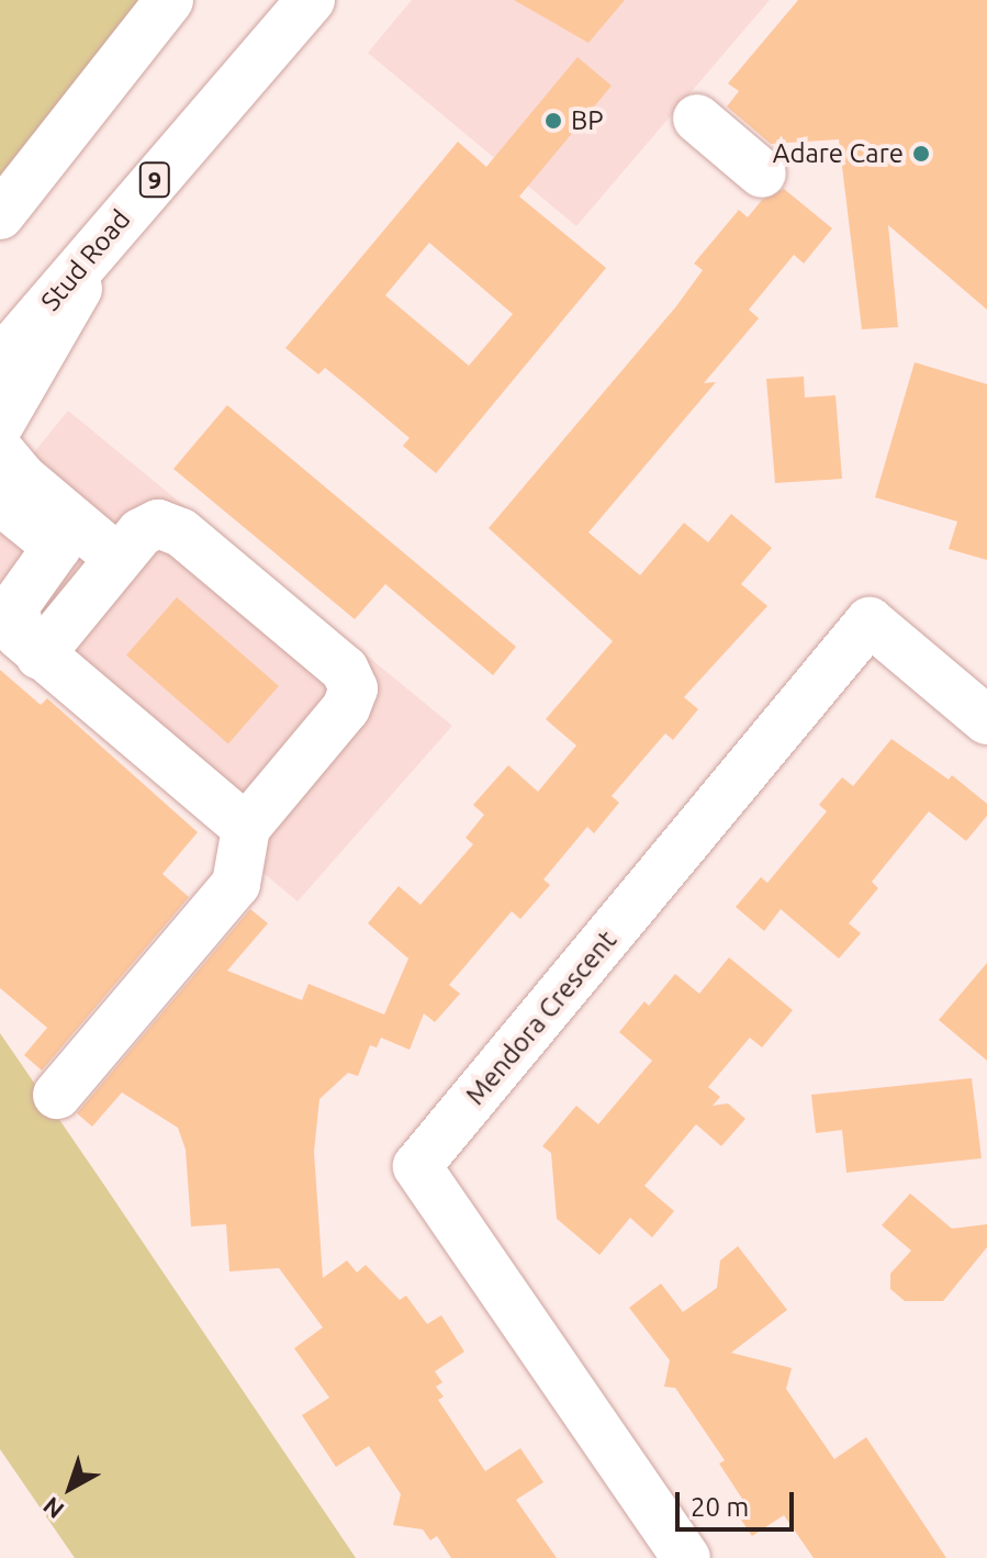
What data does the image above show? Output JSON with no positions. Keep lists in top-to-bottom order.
{
  "streets": {
    "main road": ["9", "Stud Road", "Mendora Crescent"]
  },
  "places": ["BP", "Adare Care"],
  "scale_bar": "20 m",
  "north": "bottom left"
}
